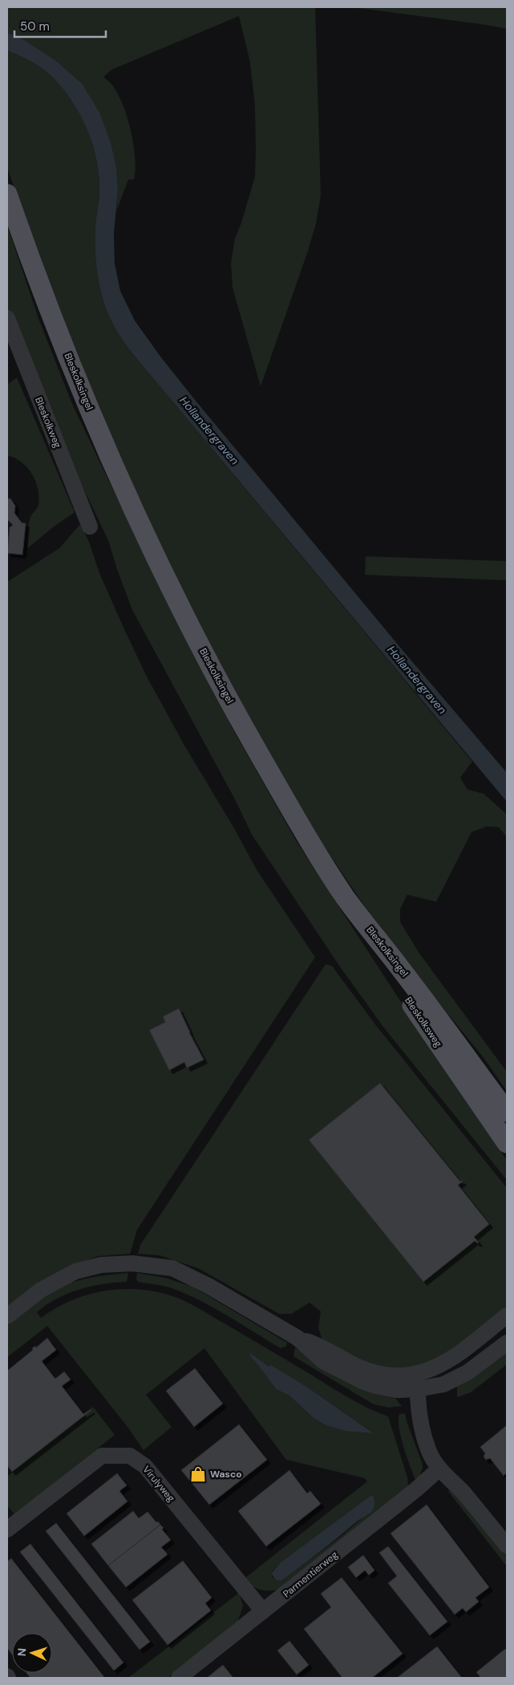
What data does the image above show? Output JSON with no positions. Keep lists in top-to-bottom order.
{
  "streets": {
    "main road": ["Bleskolksingel", "Bleskolksweg"],
    "street": ["Bleskolkweg", "Virulyweg", "Parmentierweg"]
  },
  "crossings": [
    ["Bleskolksingel", "Bleskolksweg"],
    ["Virulyweg", "Parmentierweg"]
  ],
  "water": ["Hollandergraven"],
  "places": {
    "shop": ["Wasco"]
  },
  "scale_bar": "50 m",
  "north": "left"
}
